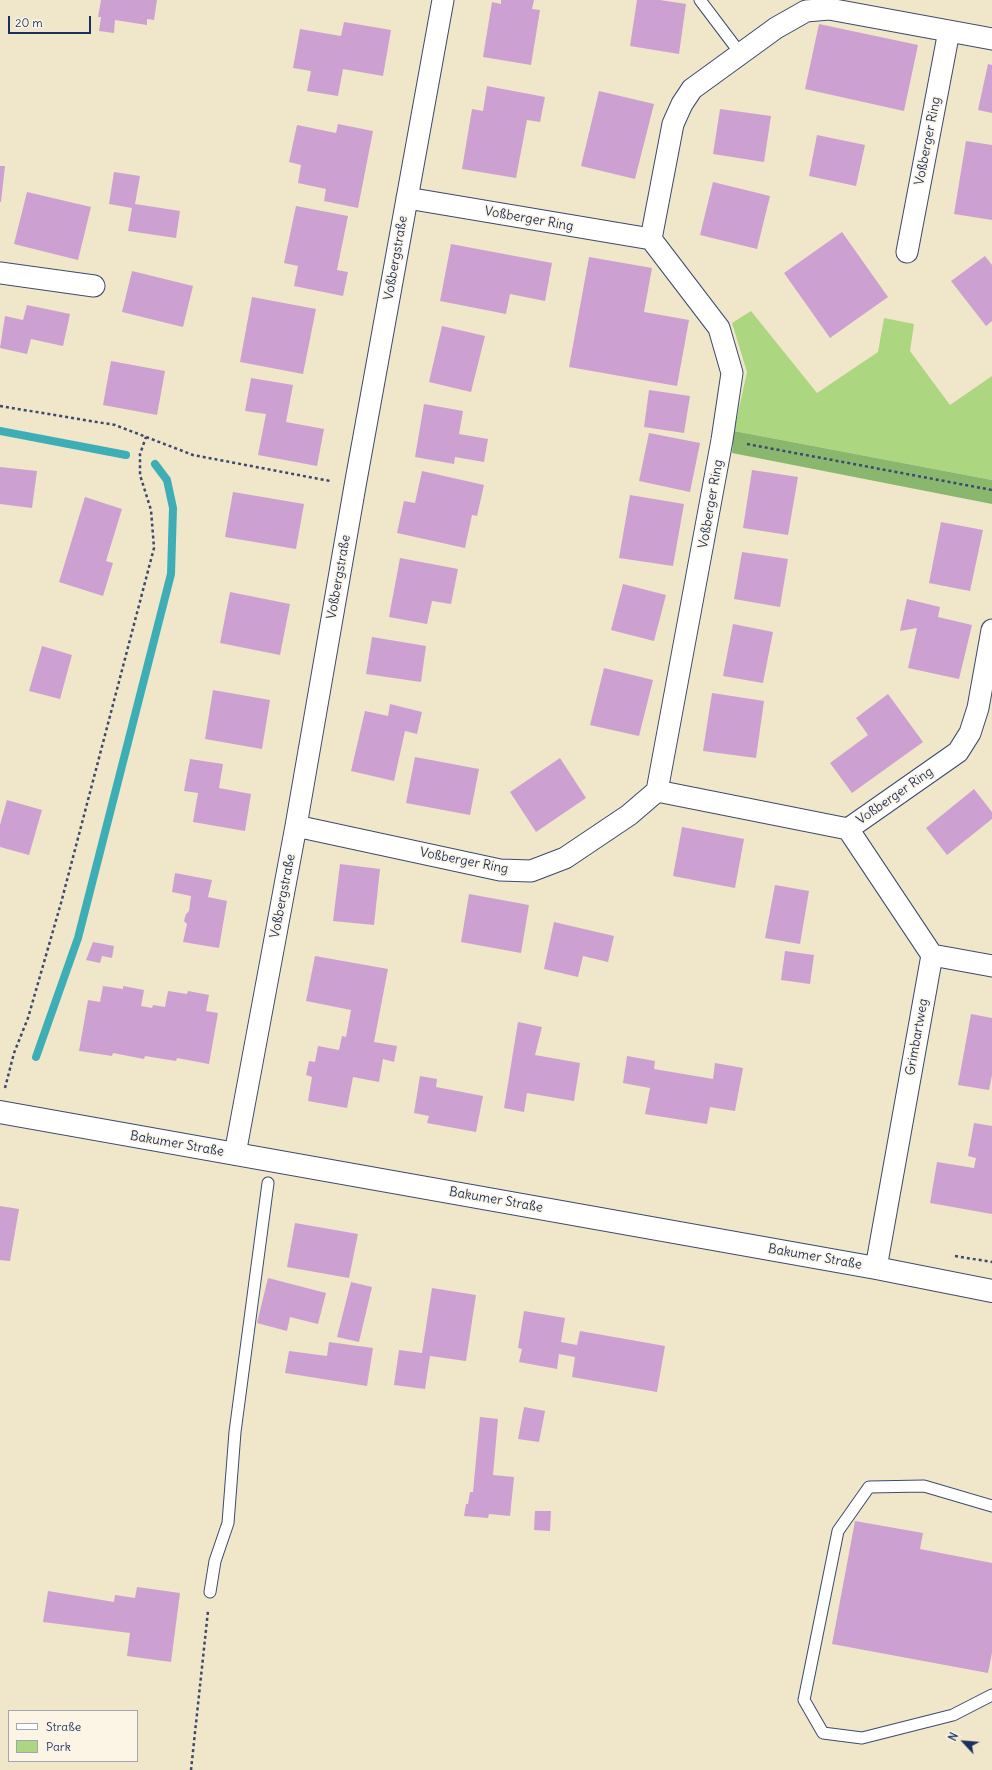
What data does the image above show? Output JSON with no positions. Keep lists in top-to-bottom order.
{
  "streets": {
    "main road": ["Bakumer Straße"],
    "street": ["Voßberger Ring", "Voßbergstraße", "Grimbartweg"]
  },
  "crossings": [
    ["Voßberger Ring", "Voßbergstraße"],
    ["Voßbergstraße", "Bakumer Straße"],
    ["Grimbartweg", "Bakumer Straße"]
  ],
  "legend": ["Straße", "Park"],
  "scale_bar": "20 m",
  "north": "top left"
}
